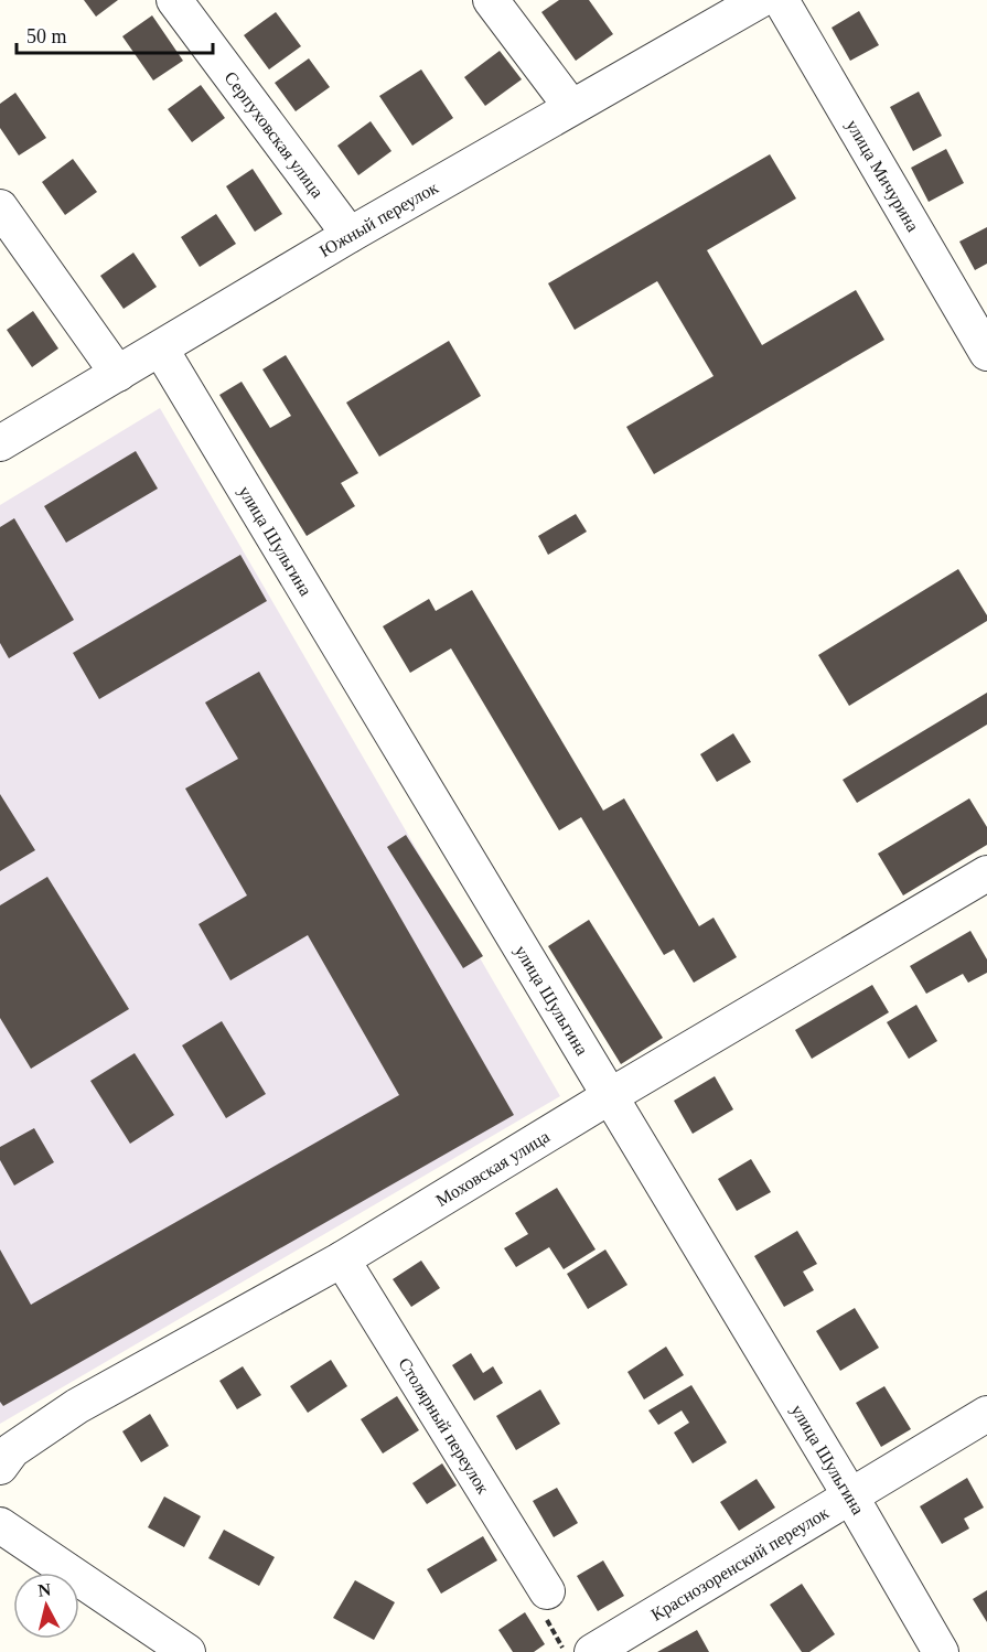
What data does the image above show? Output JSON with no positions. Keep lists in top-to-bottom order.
{
  "streets": {
    "street": [
      "Серпуховская улица",
      "улица Мичурина",
      "Южный переулок",
      "улица Шульгина",
      "Моховская улица",
      "Столярный переулок",
      "Краснозоренский переулок"
    ]
  },
  "crossings": [
    ["Серпуховская улица", "Южный переулок"],
    ["Южный переулок", "улица Шульгина"],
    ["улица Шульгина", "Моховская улица"],
    ["улица Шульгина", "Краснозоренский переулок"],
    ["Моховская улица", "Столярный переулок"]
  ],
  "scale_bar": "50 m",
  "north": "top"
}
